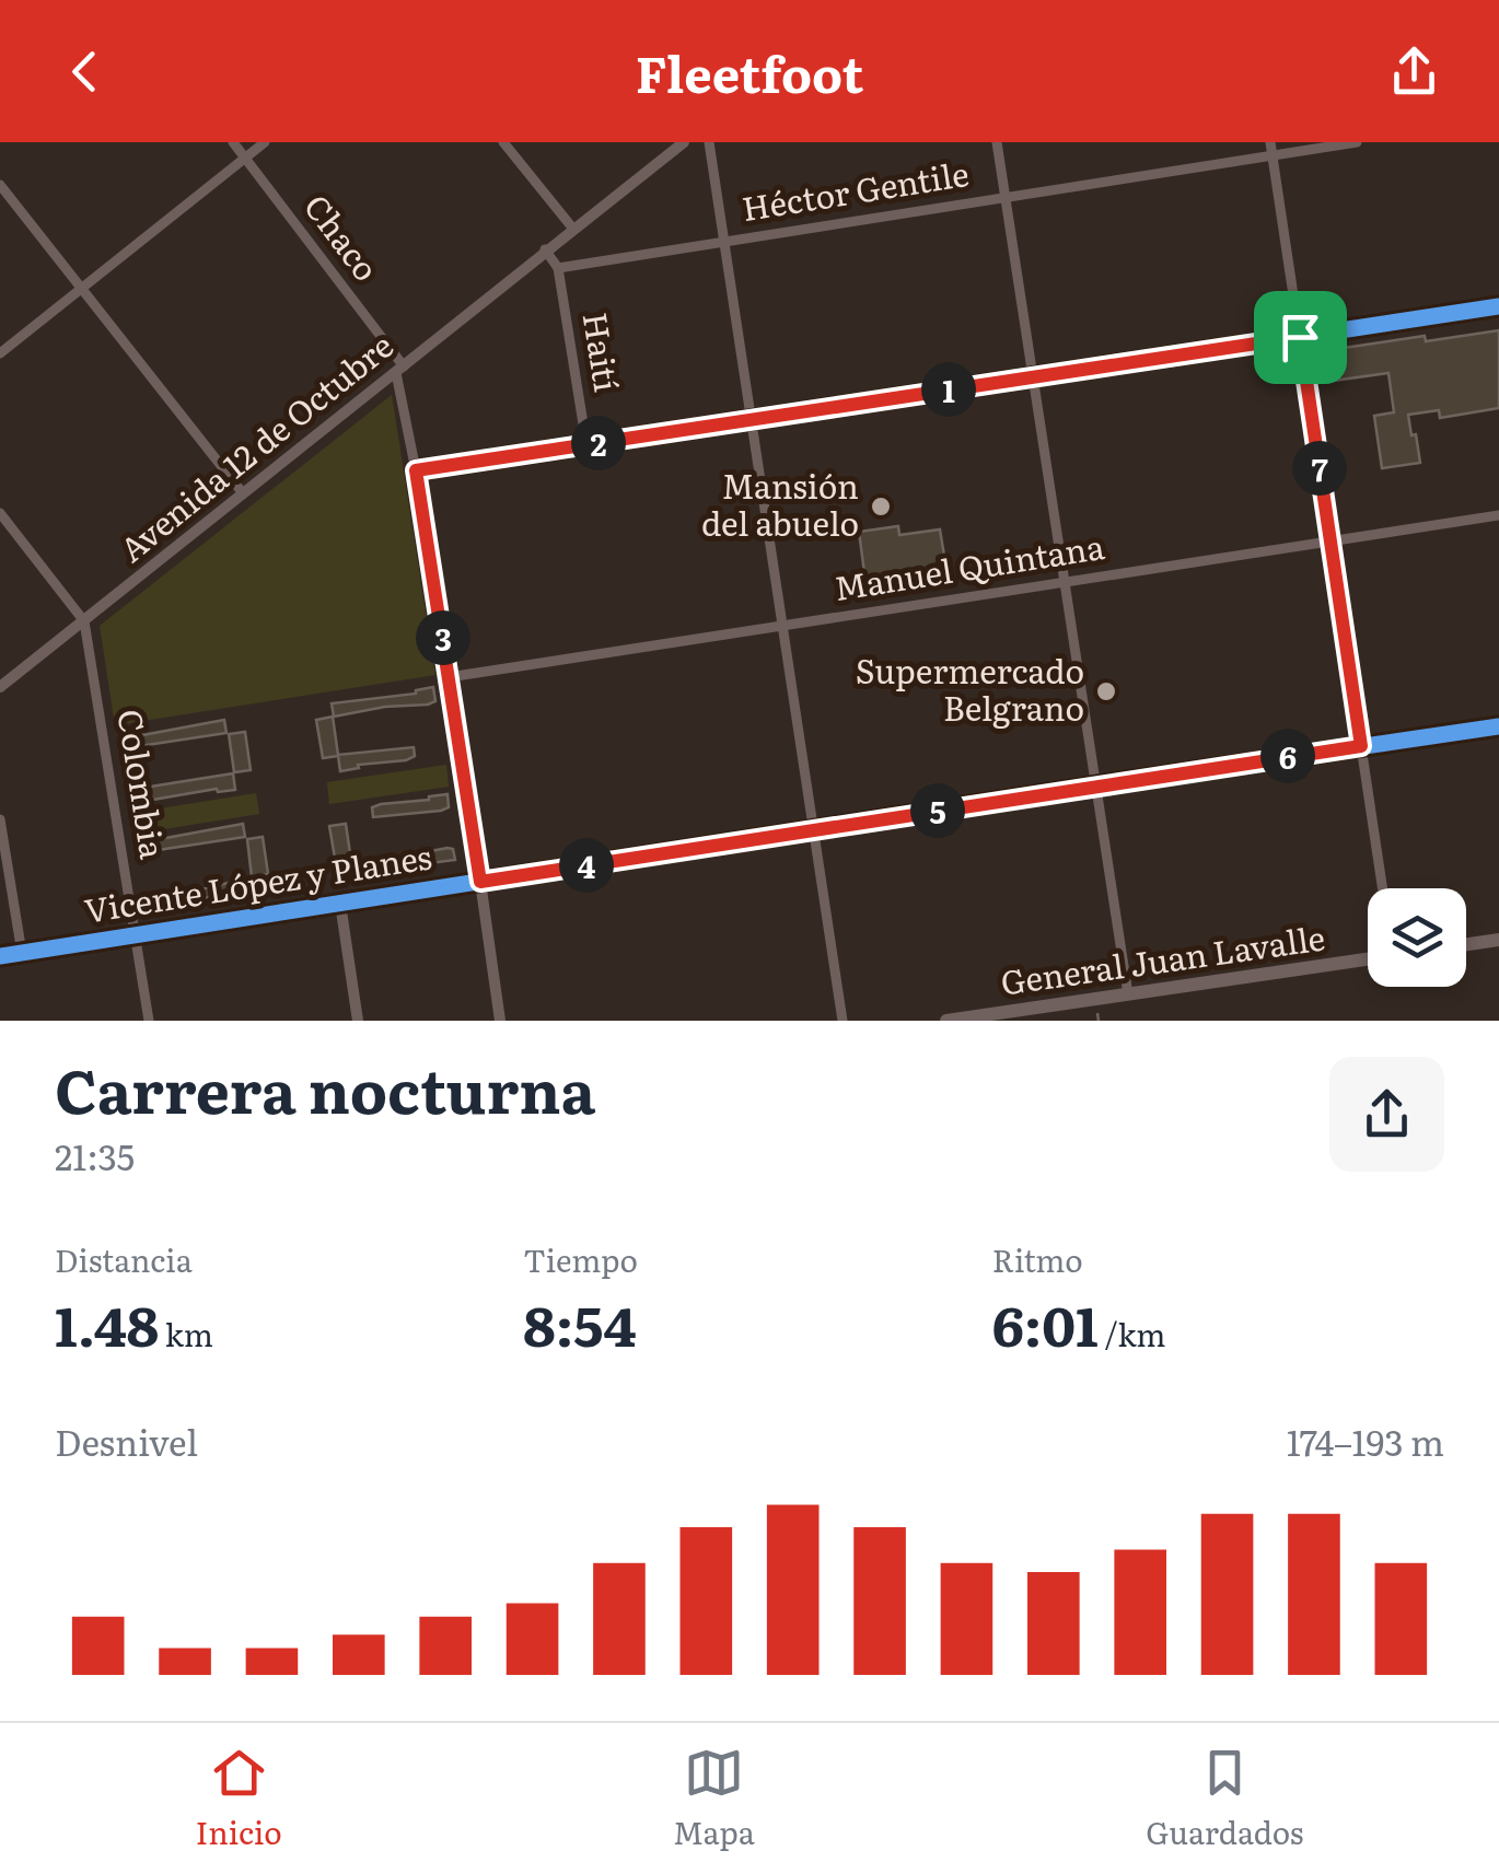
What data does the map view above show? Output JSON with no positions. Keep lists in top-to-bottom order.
{
  "streets": {
    "main road": ["General Juan Lavalle"],
    "street": [
      "Héctor Gentile",
      "Chaco",
      "Haití",
      "Avenida 12 de Octubre",
      "Manuel Quintana",
      "Colombia",
      "Vicente López y Planes"
    ]
  },
  "crossings": [
    ["Héctor Gentile", "Haití"],
    ["Chaco", "Avenida 12 de Octubre"],
    ["Avenida 12 de Octubre", "Colombia"],
    ["Colombia", "Vicente López y Planes"]
  ],
  "places": ["Mansión del abuelo", "Supermercado Belgrano"],
  "page": {
    "header": "Fleetfoot",
    "pins": [
      "1",
      "2",
      "7",
      "3",
      "6",
      "5",
      "4"
    ],
    "heading": ["Carrera nocturna", "21:35"],
    "stats": [
      ["Distancia", "1.48 km"],
      ["Tiempo", "8:54"],
      ["Ritmo", "6:01 /km"]
    ],
    "chart": ["Desnivel", "174–193 m"],
    "tabs": ["Inicio", "Mapa", "Guardados"]
  }
}
